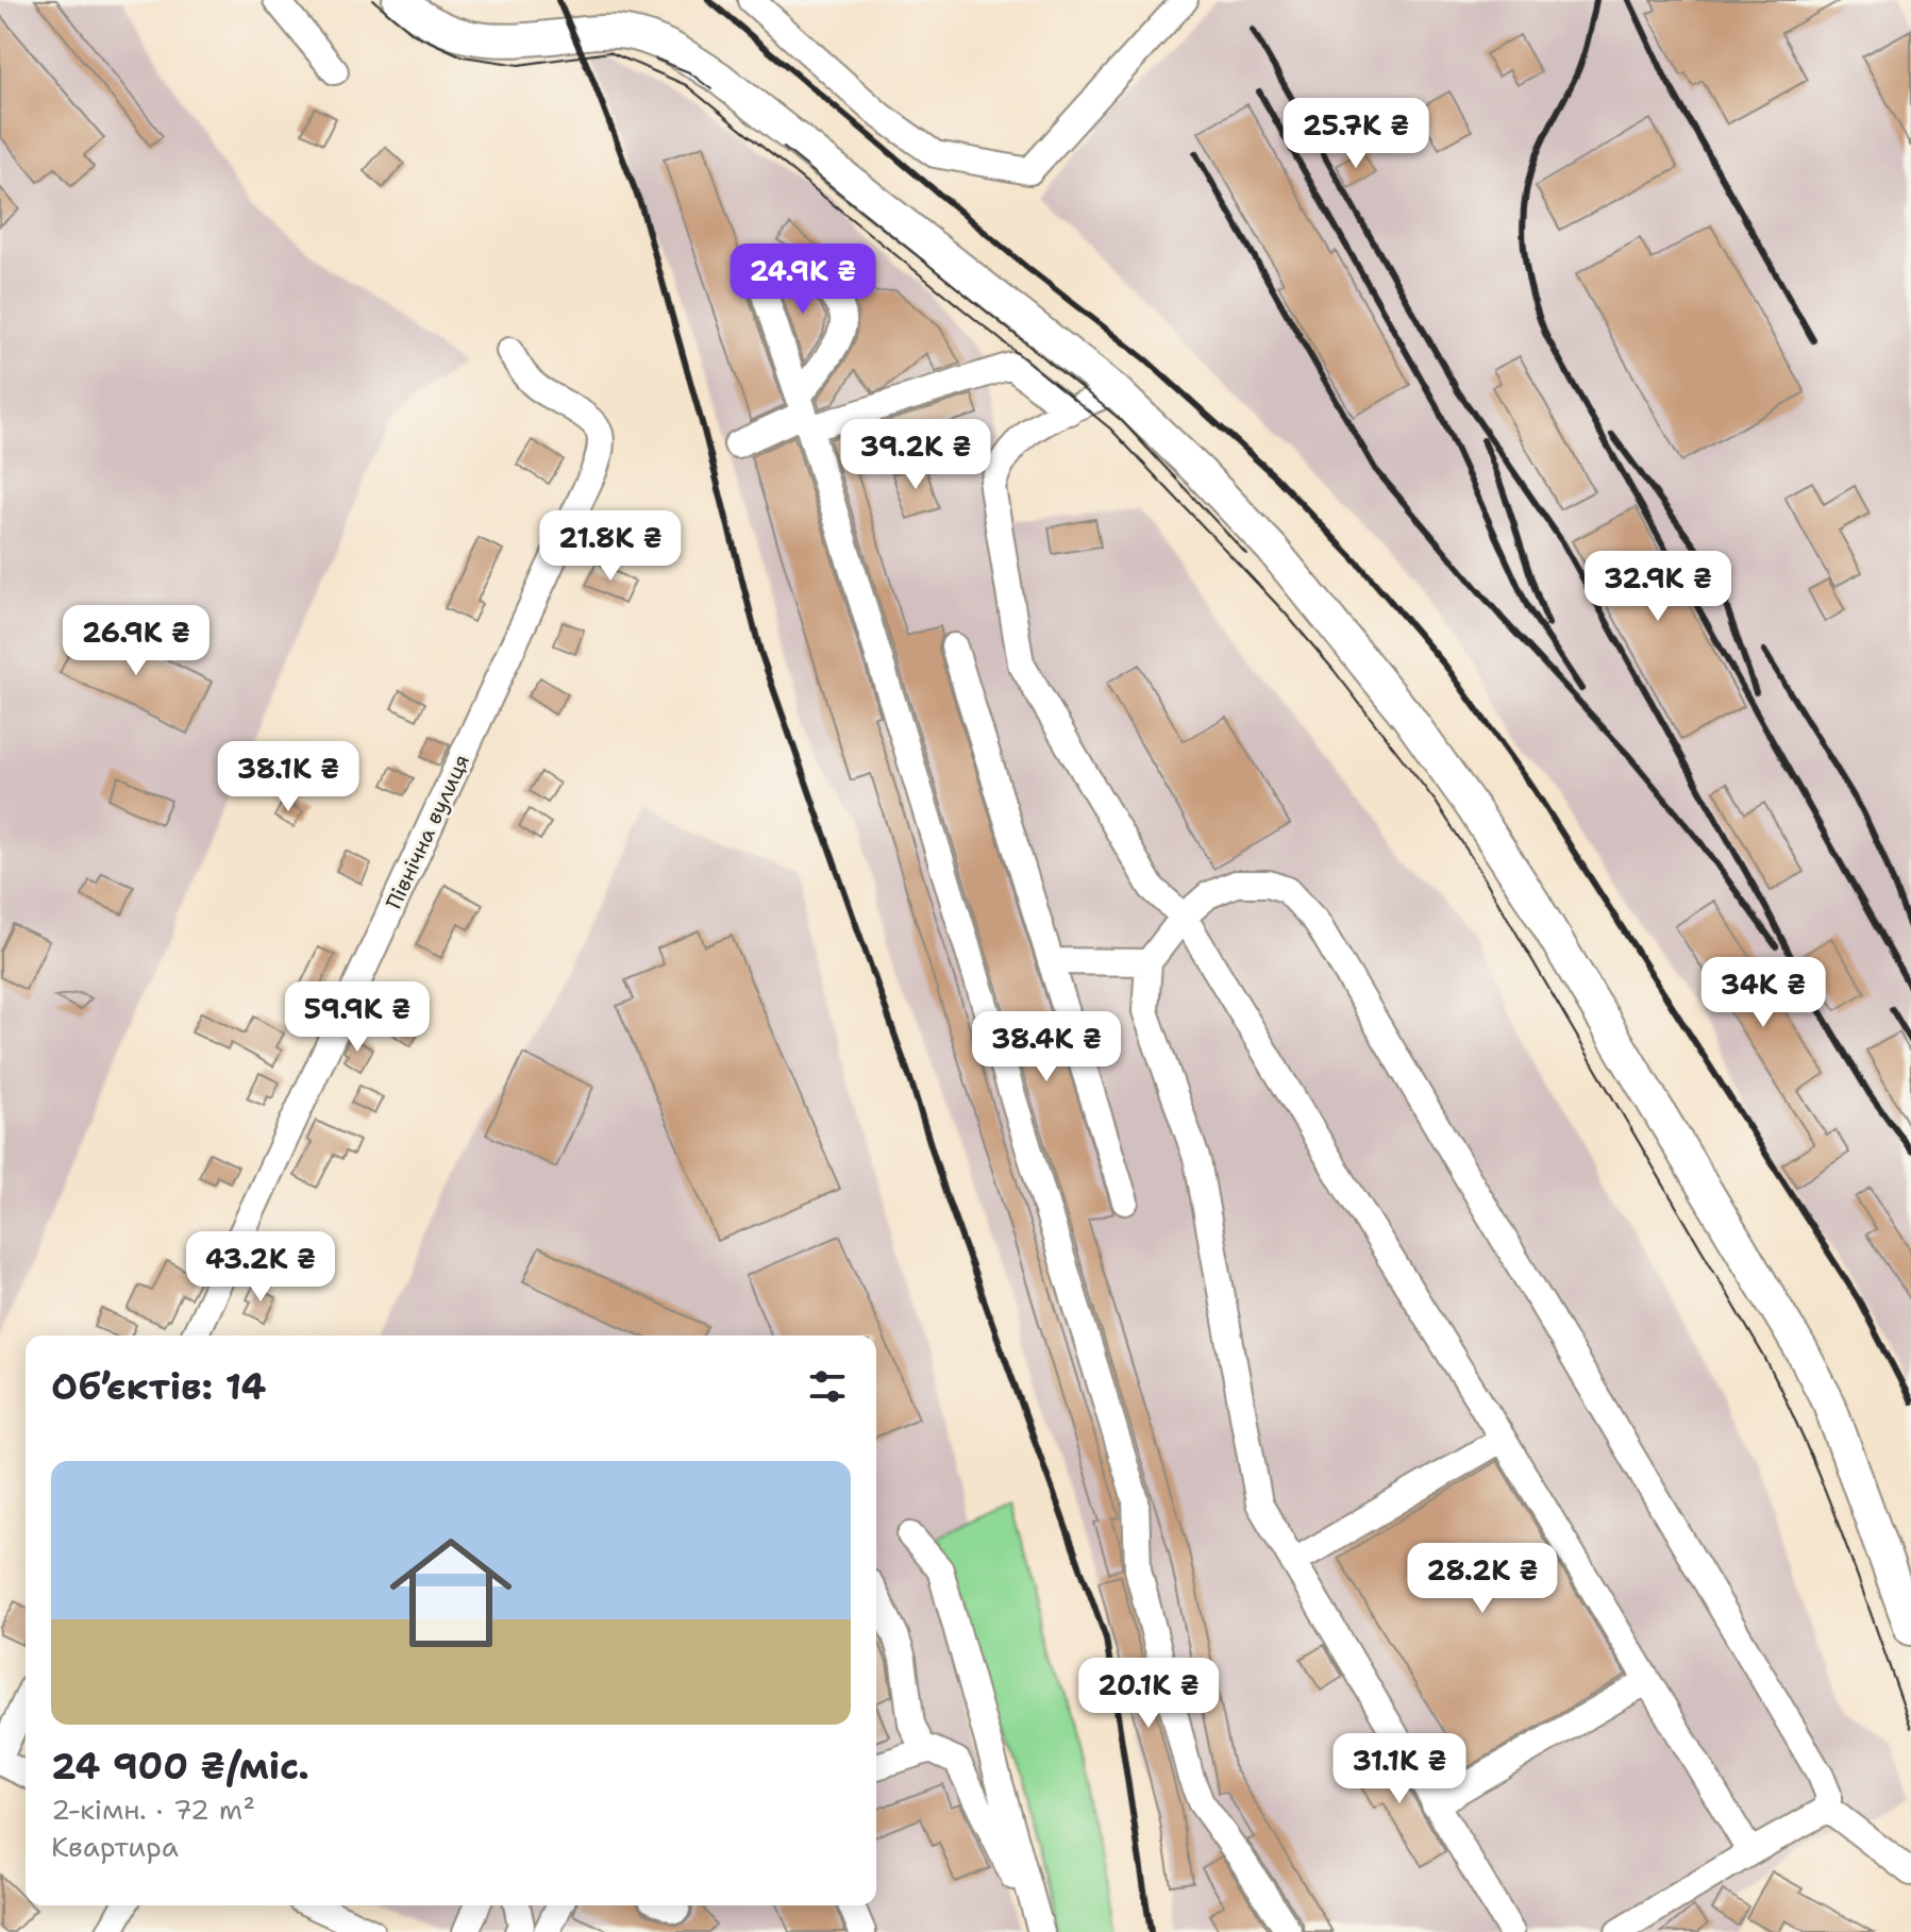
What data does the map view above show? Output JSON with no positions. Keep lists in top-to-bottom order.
{
  "streets": {
    "street": ["Північна вулиця"]
  },
  "page": {
    "price": [
      "25.7K ₴",
      "24.9K ₴",
      "39.2K ₴",
      "21.8K ₴",
      "32.9K ₴",
      "26.9K ₴",
      "38.1K ₴",
      "34K ₴",
      "59.9K ₴",
      "38.4K ₴",
      "43.2K ₴",
      "28.2K ₴",
      "20.1K ₴",
      "31.1K ₴"
    ],
    "heading": "Об’єктів: 14",
    "list": [
      {
        "name": "24 900 ₴/міс.",
        "note": "2-кімн. · 72 m² · Квартира"
      }
    ]
  }
}
